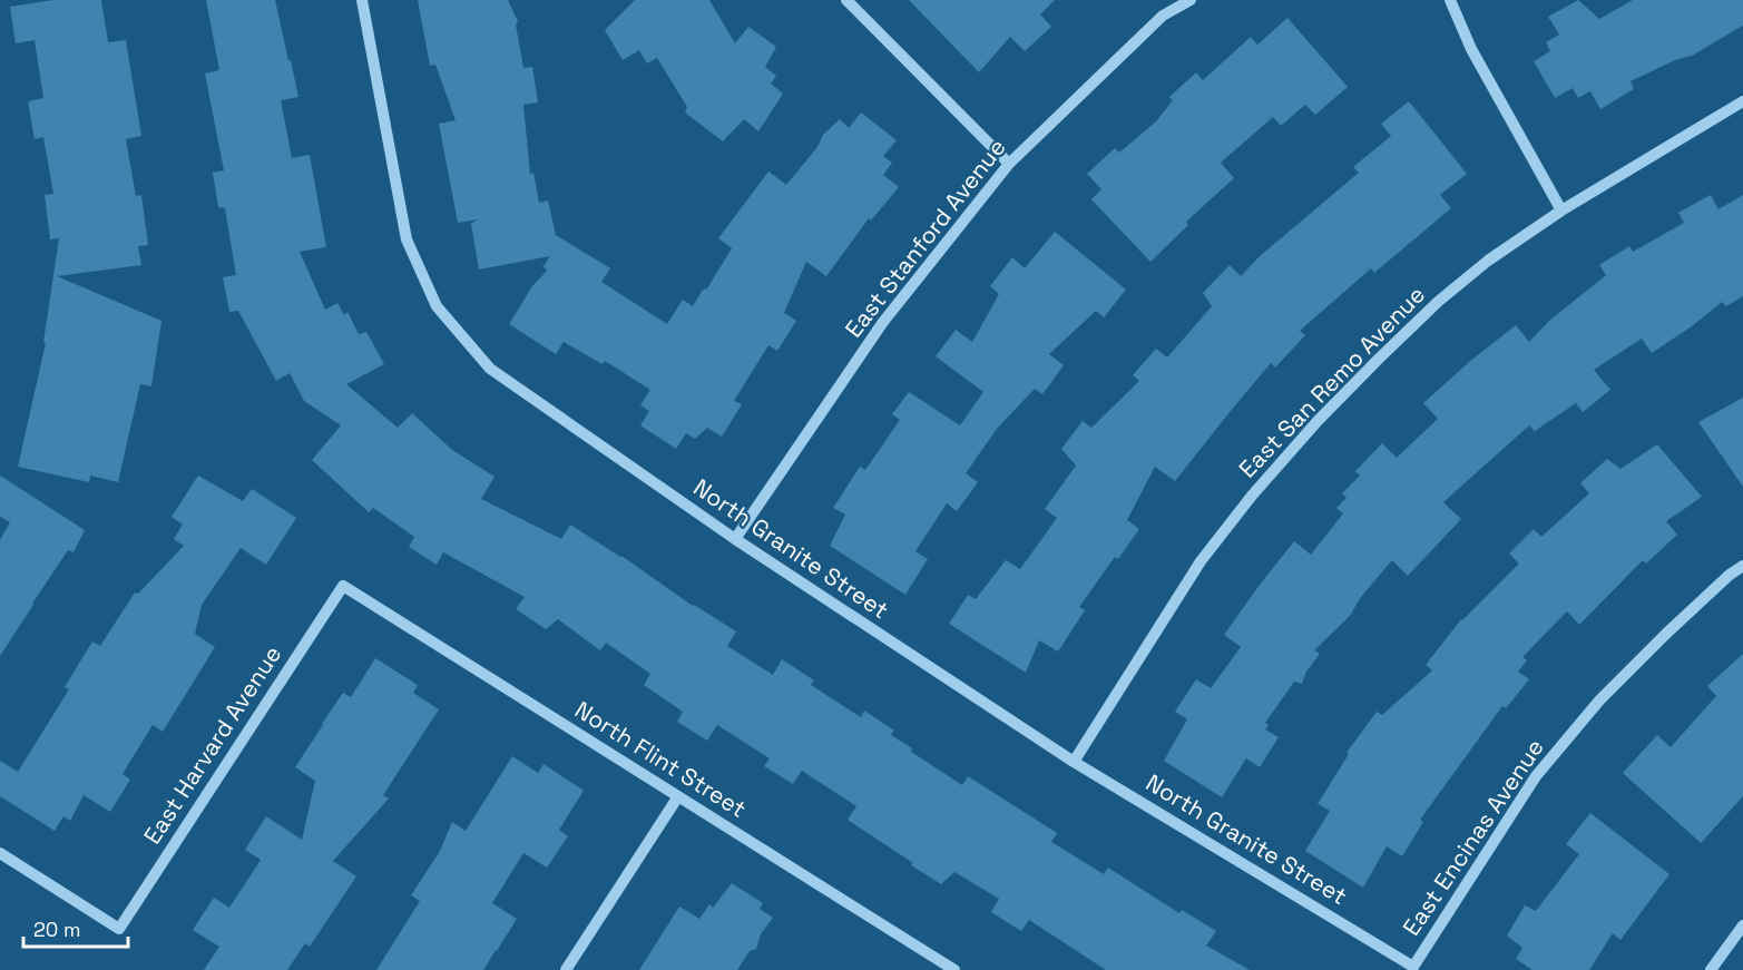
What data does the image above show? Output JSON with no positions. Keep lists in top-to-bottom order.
{
  "streets": {
    "street": [
      "East Stanford Avenue",
      "East San Remo Avenue",
      "North Granite Street",
      "East Harvard Avenue",
      "North Flint Street",
      "East Encinas Avenue"
    ]
  },
  "crossings": [
    ["East Stanford Avenue", "North Granite Street"],
    ["East San Remo Avenue", "North Granite Street"],
    ["North Granite Street", "East Encinas Avenue"],
    ["East Harvard Avenue", "North Flint Street"]
  ],
  "scale_bar": "20 m"
}
